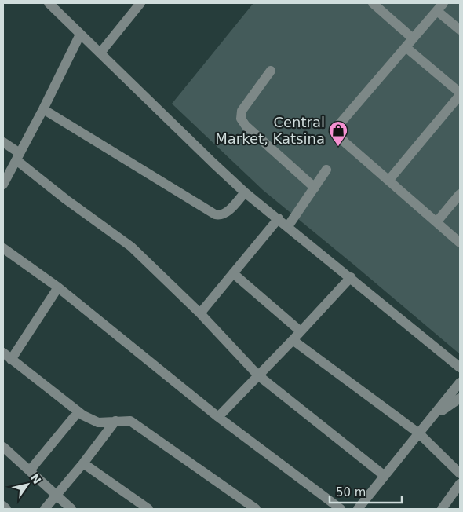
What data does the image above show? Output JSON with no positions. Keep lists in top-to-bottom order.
{
  "places": {
    "shop": ["Central Market, Katsina"]
  },
  "scale_bar": "50 m",
  "north": "top right"
}
